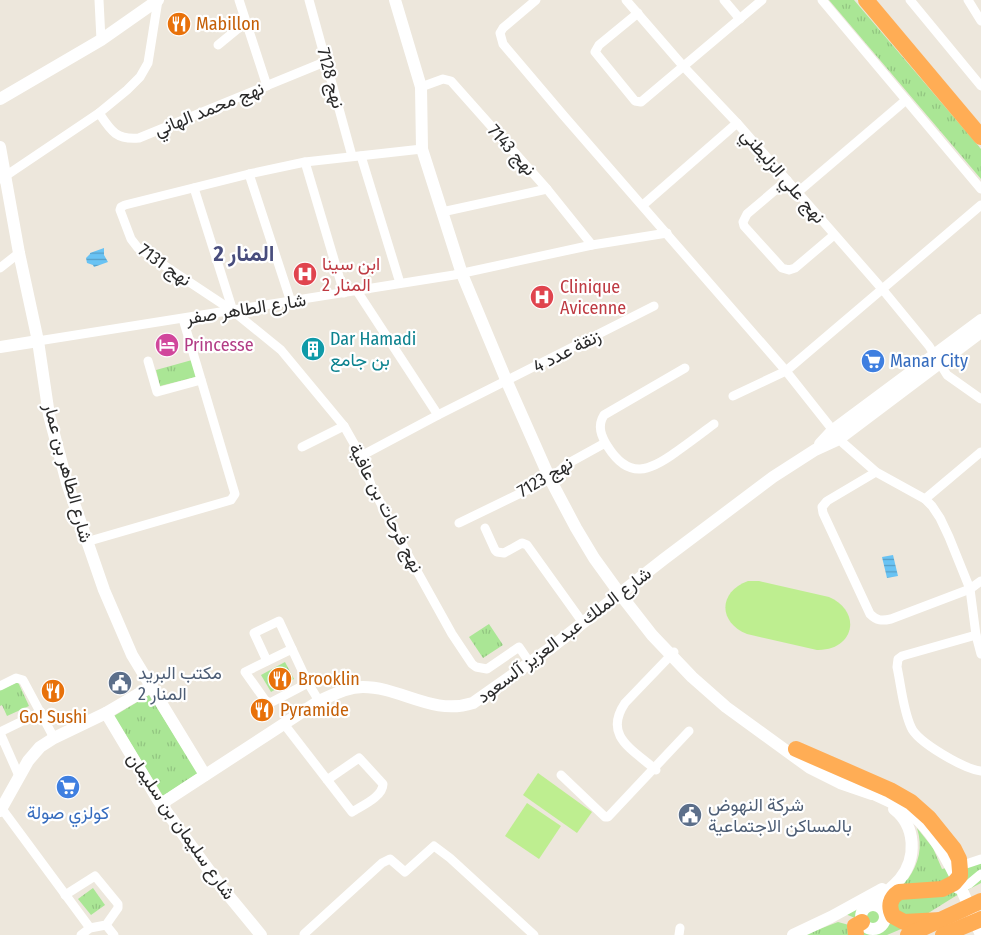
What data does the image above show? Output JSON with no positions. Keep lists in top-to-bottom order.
{
  "streets": {
    "street": [
      "نهج 7128",
      "نهج محمد الهاني",
      "نهج 7143",
      "نهج علي الزليطني",
      "نهج 7131",
      "شارع الطاهر صفر",
      "زنقة عدد 4",
      "شارع الطاهر بن عمار",
      "نهج 7123",
      "نهج فرحات بن عافية",
      "شارع الملك عبد العزيز آلسعود",
      "شارع سليمان بن سليمان"
    ]
  },
  "crossings": [
    ["نهج 7128", "نهج محمد الهاني"],
    ["نهج 7128", "شارع الطاهر صفر"],
    ["نهج 7143", "شارع الطاهر صفر"],
    ["نهج علي الزليطني", "شارع الملك عبد العزيز آلسعود"],
    ["نهج 7131", "شارع الطاهر صفر"],
    ["نهج 7131", "نهج فرحات بن عافية"],
    ["شارع الطاهر صفر", "شارع الطاهر بن عمار"],
    ["شارع الطاهر صفر", "نهج فرحات بن عافية"],
    ["زنقة عدد 4", "نهج فرحات بن عافية"],
    ["شارع الطاهر بن عمار", "شارع الملك عبد العزيز آلسعود"],
    ["نهج فرحات بن عافية", "شارع الملك عبد العزيز آلسعود"],
    ["شارع الملك عبد العزيز آلسعود", "شارع سليمان بن سليمان"]
  ],
  "districts": ["المنار 2"],
  "places": {
    "restaurant": [
      "Mabillon",
      "Brooklin",
      "Go! Sushi",
      "Pyramide"
    ],
    "hospital": ["ابن سينا المنار 2", "Clinique Avicenne"],
    "hotel": ["Princesse"],
    "building": ["Dar Hamadi بن جامع"],
    "supermarket": ["Manar City", "كولزي صولة"],
    "public building": ["مكتب البريد المنار 2", "شركة النهوض بالمساكن الاجتماعية"]
  }
}
